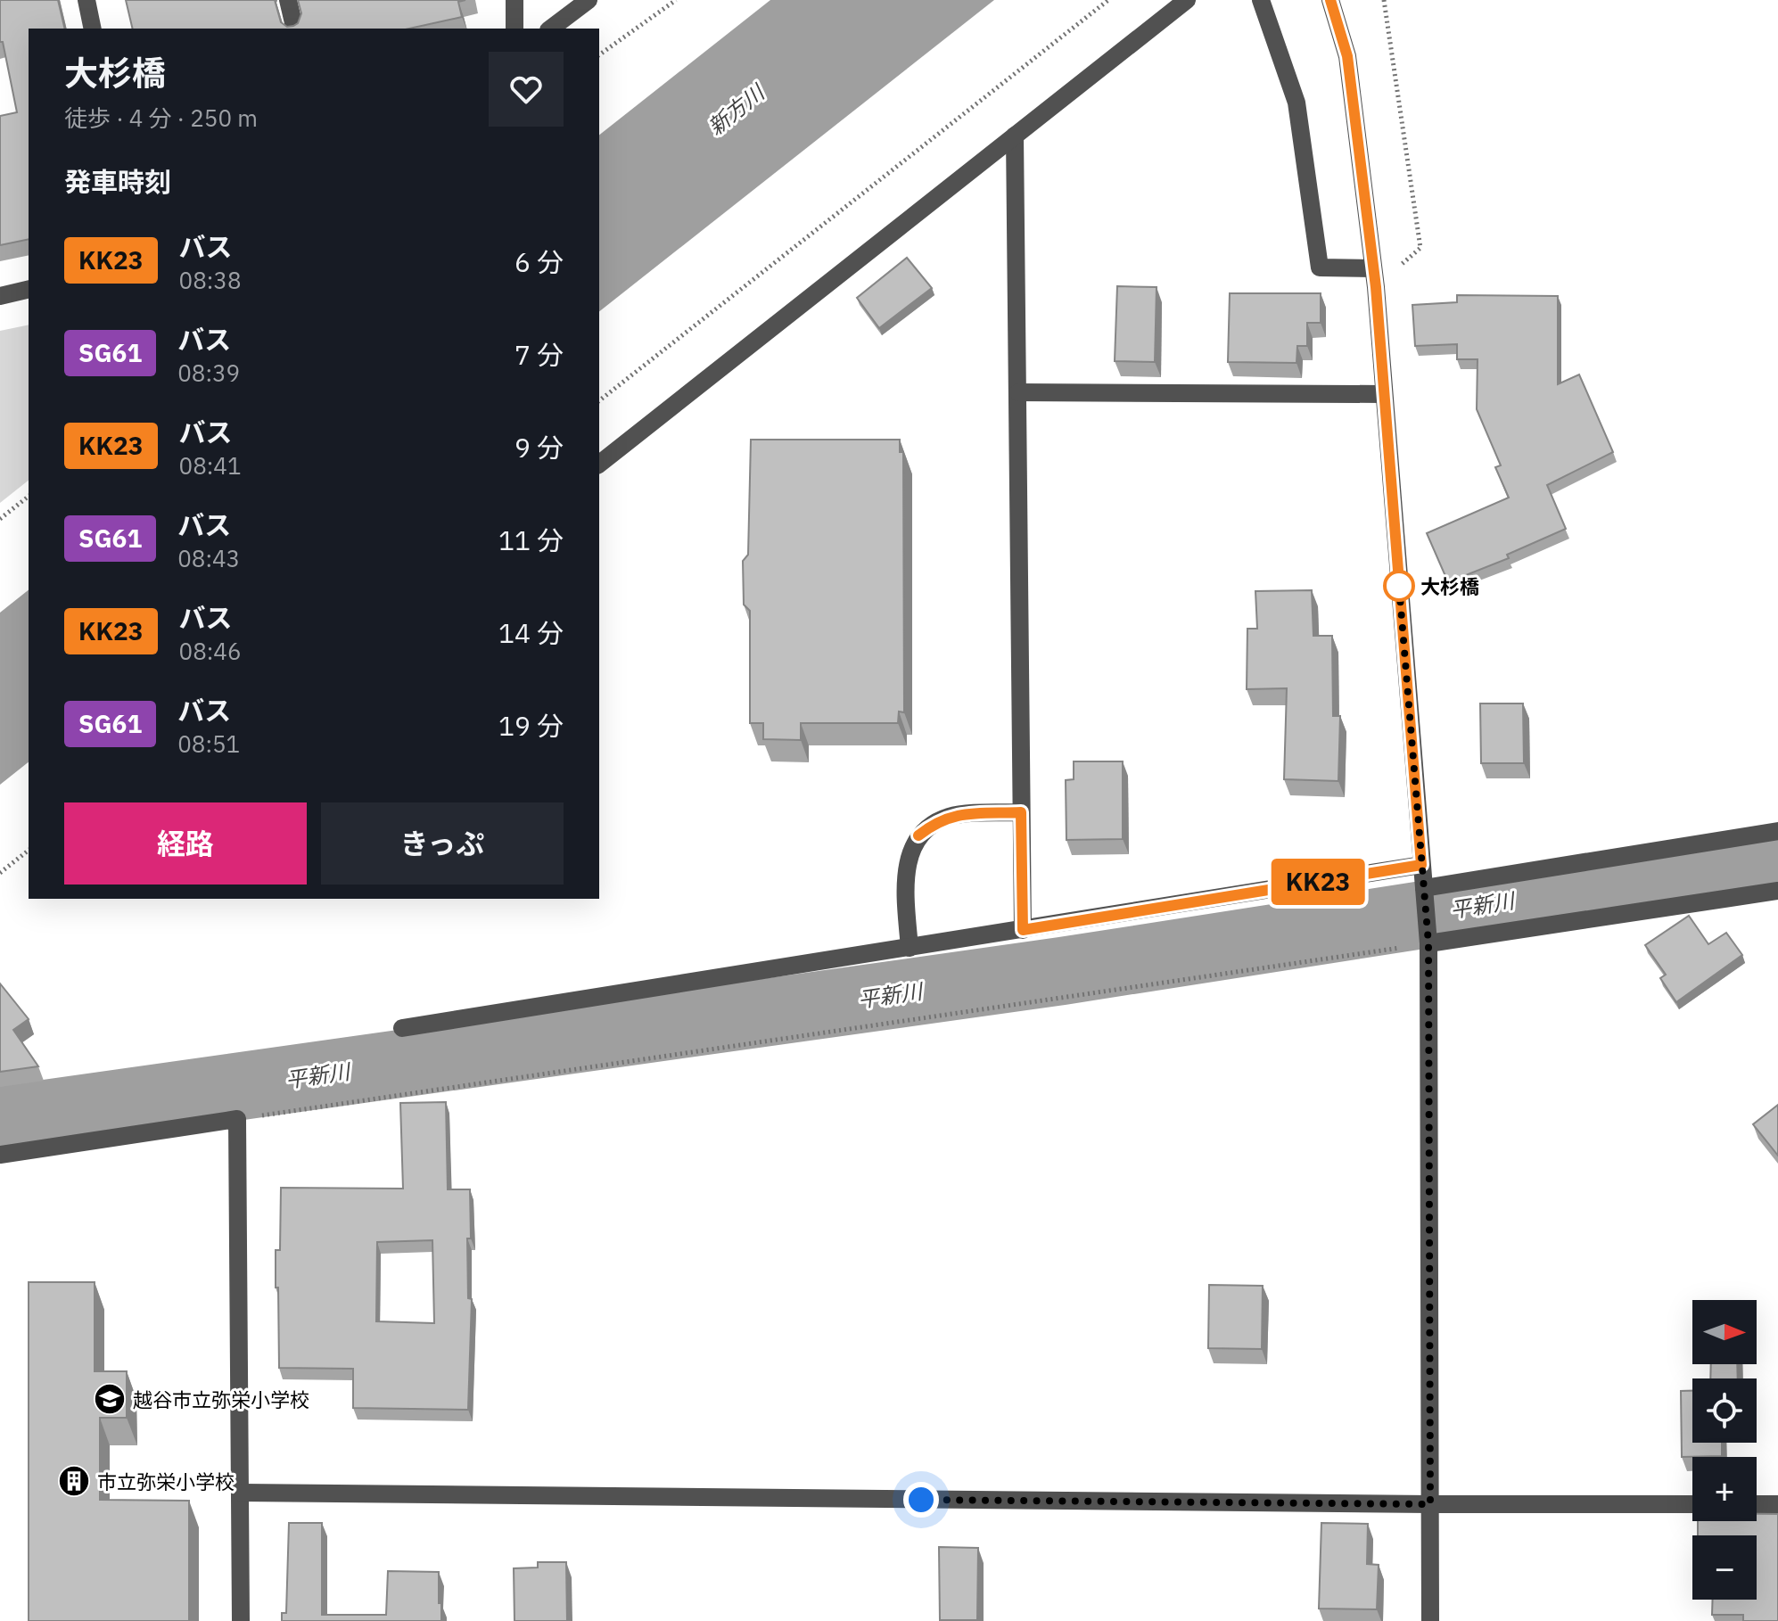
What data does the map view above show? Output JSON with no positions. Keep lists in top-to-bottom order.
{
  "water": ["新方川", "平新川"],
  "places": {
    "other": ["大杉橋"],
    "school or university": ["越谷市立弥栄小学校"],
    "building": ["市立弥栄小学校"]
  },
  "lines": ["bus line KK23"],
  "north": "right",
  "page": {
    "on_map": "KK23",
    "heading": [
      ["大杉橋", "徒歩 · 4 分 · 250 m"],
      "発車時刻"
    ],
    "list": [
      {
        "mark": "KK23",
        "name": "バス",
        "note": "08:38",
        "value": "6 分"
      },
      {
        "mark": "SG61",
        "name": "バス",
        "note": "08:39",
        "value": "7 分"
      },
      {
        "mark": "KK23",
        "name": "バス",
        "note": "08:41",
        "value": "9 分"
      },
      {
        "mark": "SG61",
        "name": "バス",
        "note": "08:43",
        "value": "11 分"
      },
      {
        "mark": "KK23",
        "name": "バス",
        "note": "08:46",
        "value": "14 分"
      },
      {
        "mark": "SG61",
        "name": "バス",
        "note": "08:51",
        "value": "19 分"
      }
    ],
    "buttons": ["経路", "きっぷ"],
    "map_buttons": ["+", "−"]
  }
}
